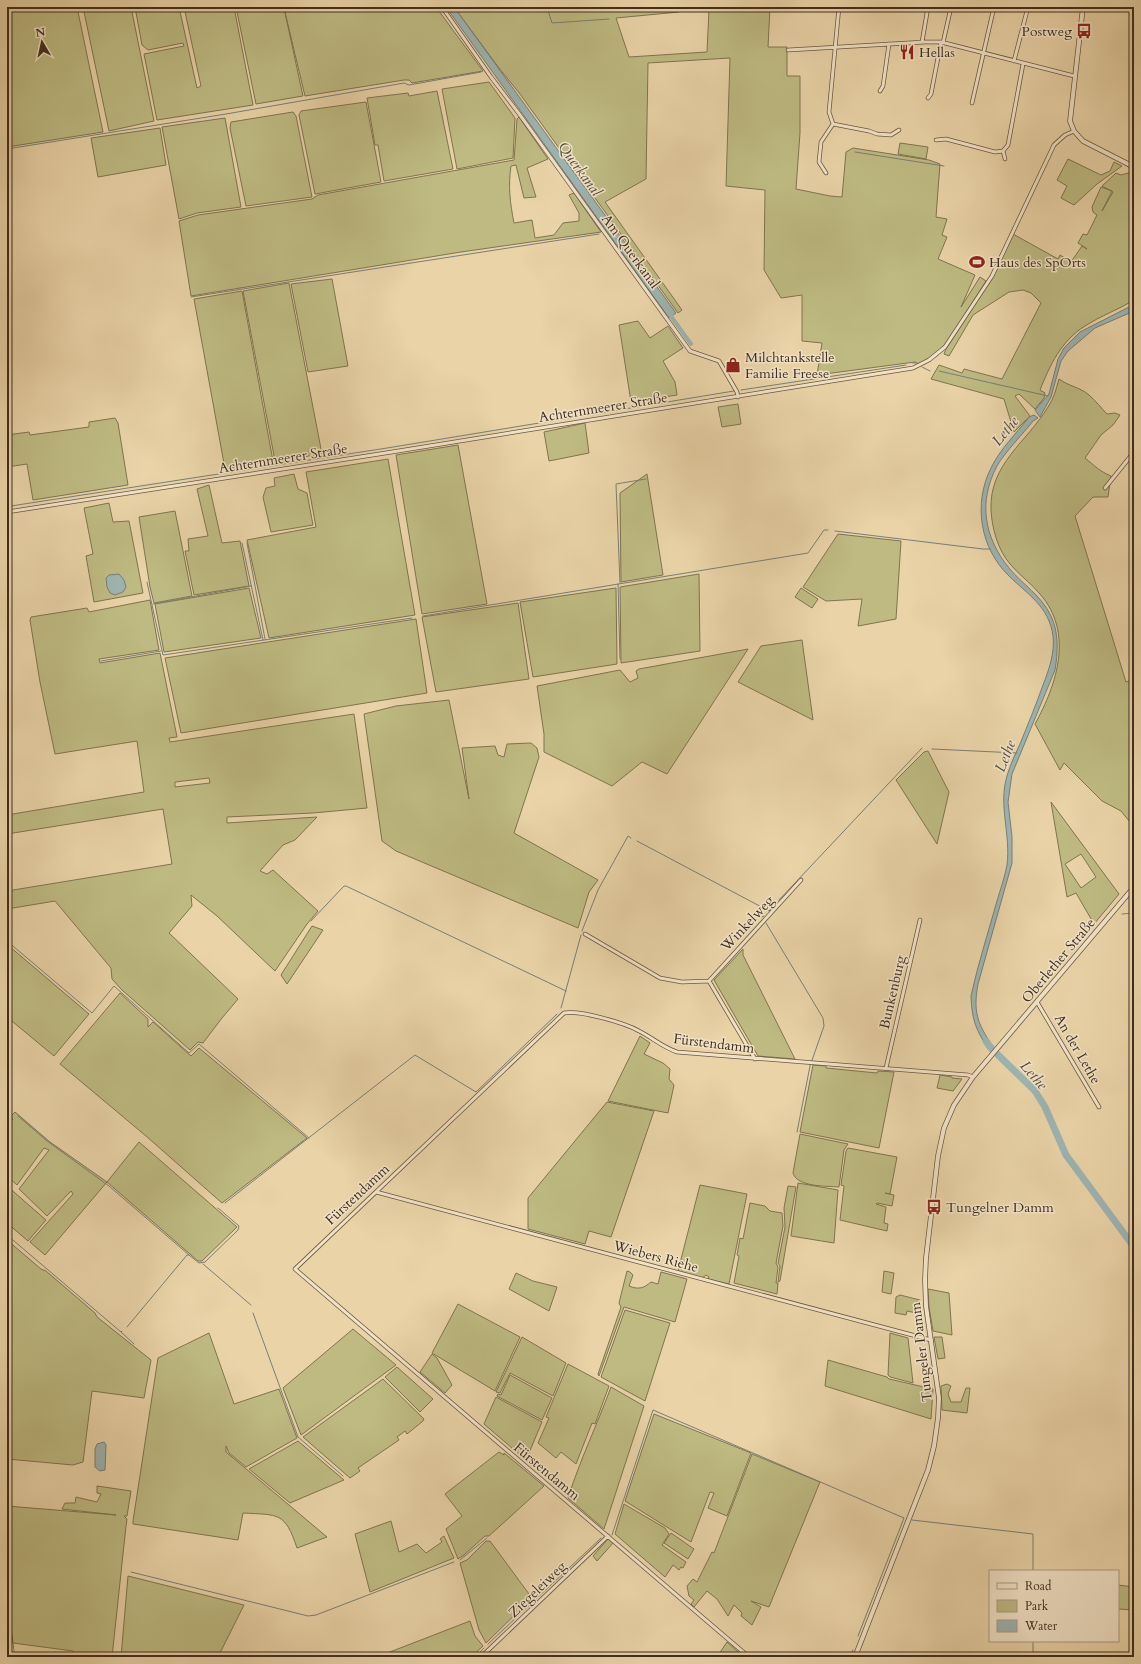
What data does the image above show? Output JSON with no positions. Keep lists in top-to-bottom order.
{
  "streets": {
    "street": [
      "Am Querkanal",
      "Achternmeerer Straße",
      "Winkelweg",
      "Oberlether Straße",
      "Bunkenburg",
      "Fürstendamm",
      "An der Lethe",
      "Wiebers Riehe",
      "Tungeler Damm",
      "Ziegeleiweg"
    ]
  },
  "crossings": [
    ["Am Querkanal", "Achternmeerer Straße"],
    ["Oberlether Straße", "An der Lethe"],
    ["Oberlether Straße", "Tungeler Damm"],
    ["Bunkenburg", "Fürstendamm"],
    ["Fürstendamm", "Wiebers Riehe"],
    ["Fürstendamm", "Tungeler Damm"],
    ["Fürstendamm", "Ziegeleiweg"],
    ["Wiebers Riehe", "Tungeler Damm"]
  ],
  "water": ["Querkanal", "Lethe"],
  "places": {
    "bus stop": ["Postweg", "Tungelner Damm"],
    "restaurant": ["Hellas"],
    "sports": ["Haus des SpOrts"],
    "shop": ["Milchtankstelle Familie Freese"]
  },
  "legend": ["Road", "Park", "Water"],
  "north": "top"
}
